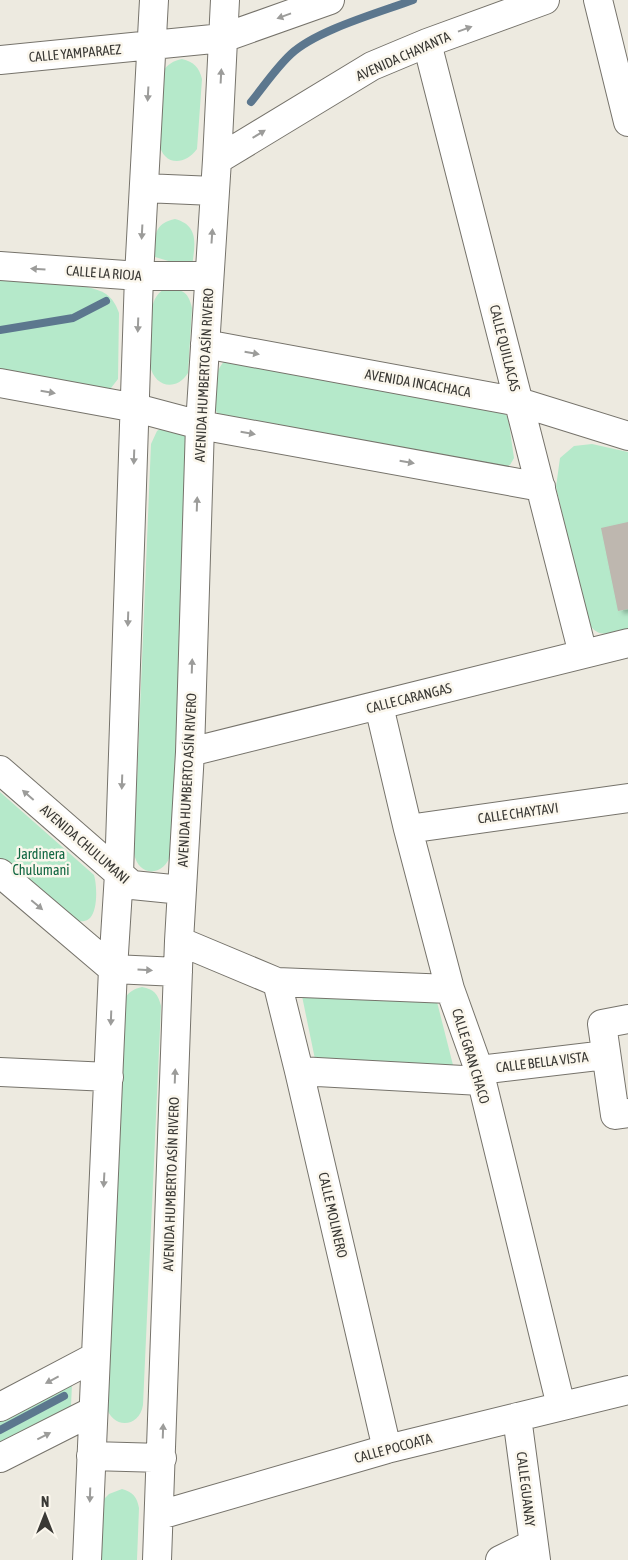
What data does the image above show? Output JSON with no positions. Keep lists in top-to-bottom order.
{
  "streets": {
    "street": [
      "CALLE YAMPARAEZ",
      "AVENIDA CHAYANTA",
      "CALLE LA RIOJA",
      "CALLE QUILLACAS",
      "AVENIDA HUMBERTO ASÍN RIVERO",
      "AVENIDA INCACHACA",
      "CALLE CARANGAS",
      "CALLE CHAYTAVI",
      "AVENIDA CHULUMANI",
      "CALLE GRAN CHACO",
      "CALLE BELLA VISTA",
      "CALLE MOLINERO",
      "CALLE POCOATA",
      "CALLE GUANAY"
    ]
  },
  "crossings": [
    ["AVENIDA CHAYANTA", "CALLE QUILLACAS"],
    ["AVENIDA CHAYANTA", "AVENIDA HUMBERTO ASÍN RIVERO"],
    ["CALLE LA RIOJA", "AVENIDA HUMBERTO ASÍN RIVERO"],
    ["CALLE QUILLACAS", "AVENIDA INCACHACA"],
    ["CALLE QUILLACAS", "CALLE CARANGAS"],
    ["AVENIDA HUMBERTO ASÍN RIVERO", "AVENIDA INCACHACA"],
    ["AVENIDA HUMBERTO ASÍN RIVERO", "CALLE CARANGAS"],
    ["AVENIDA HUMBERTO ASÍN RIVERO", "AVENIDA CHULUMANI"],
    ["AVENIDA HUMBERTO ASÍN RIVERO", "CALLE POCOATA"],
    ["CALLE CARANGAS", "CALLE GRAN CHACO"],
    ["CALLE CHAYTAVI", "CALLE GRAN CHACO"],
    ["CALLE GRAN CHACO", "CALLE BELLA VISTA"],
    ["CALLE GRAN CHACO", "CALLE POCOATA"],
    ["CALLE BELLA VISTA", "CALLE MOLINERO"],
    ["CALLE MOLINERO", "CALLE POCOATA"],
    ["CALLE POCOATA", "CALLE GUANAY"]
  ],
  "parks": ["Jardinera Chulumani"],
  "north": "top"
}
